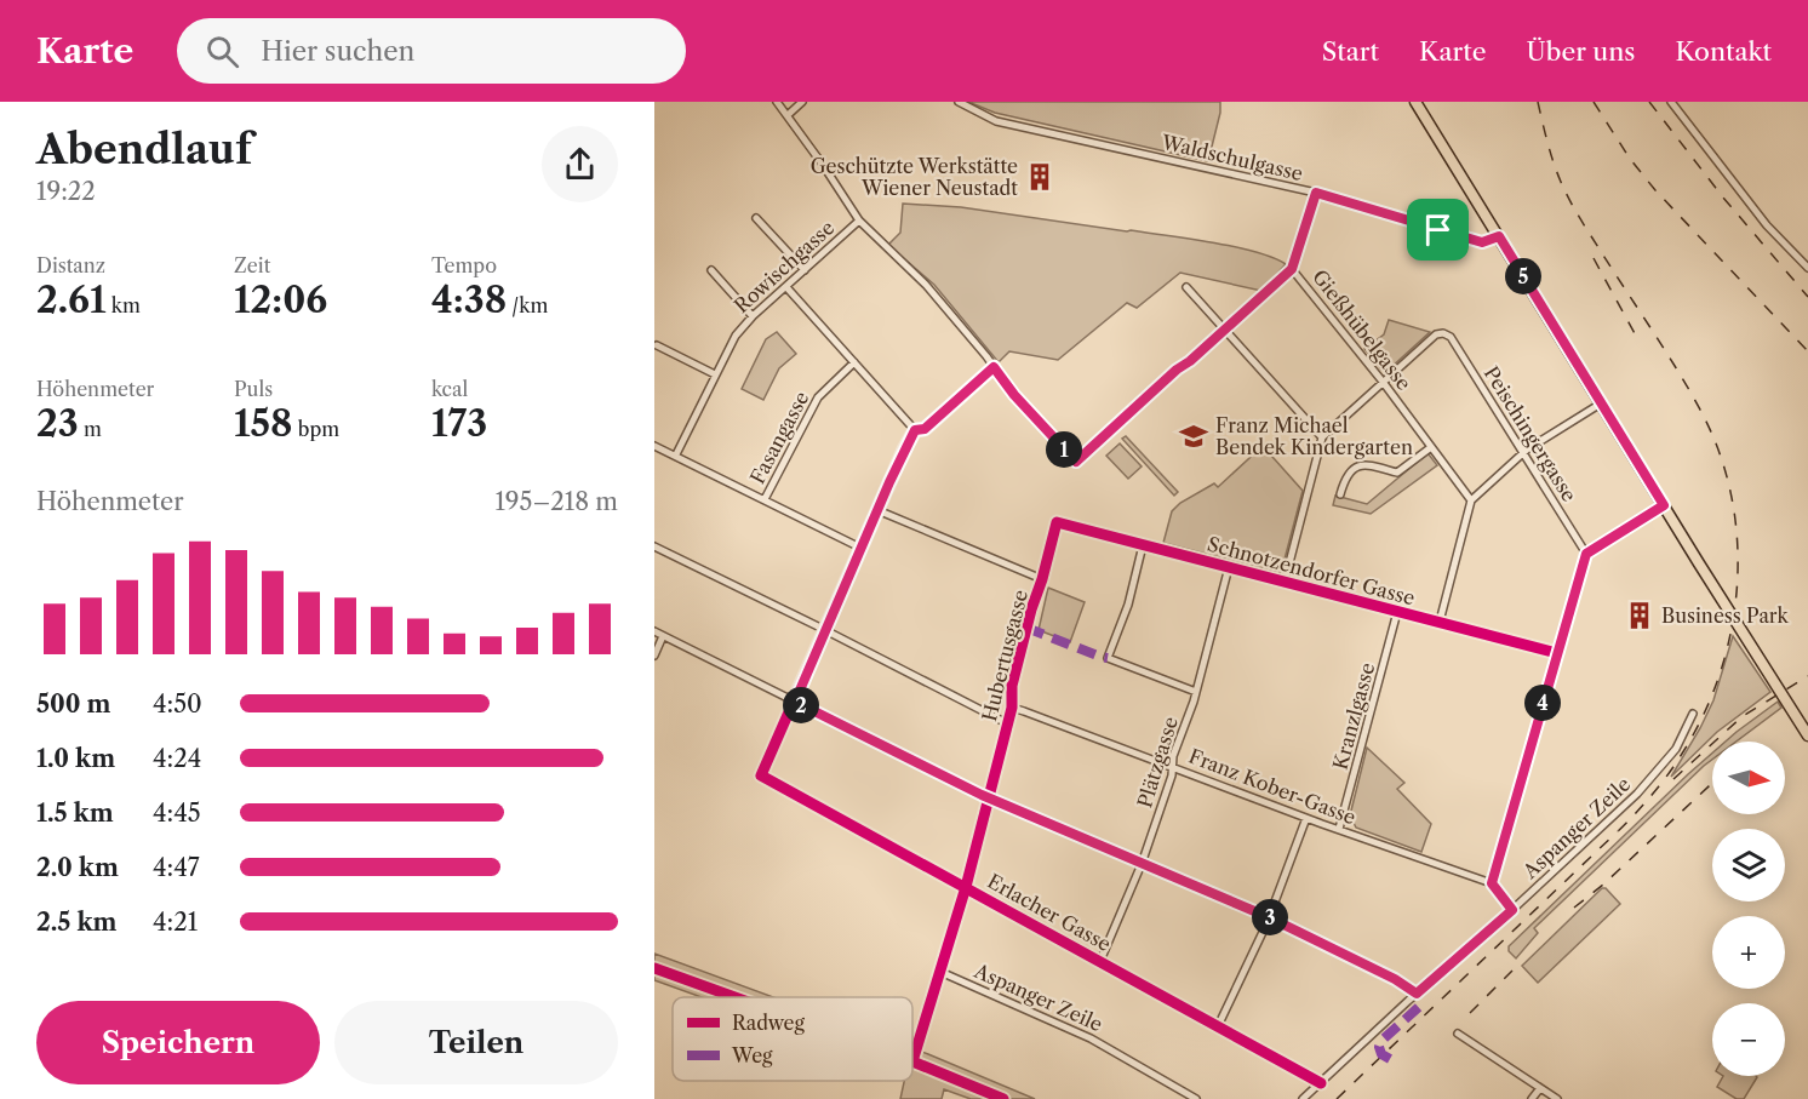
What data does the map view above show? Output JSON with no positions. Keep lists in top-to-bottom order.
{
  "streets": {
    "street": [
      "Waldschulgasse",
      "Rowischgasse",
      "Gießhübelgasse",
      "Peischingergasse",
      "Fasangasse",
      "Schnotzendorfer Gasse",
      "Hubertusgasse",
      "Kranzlgasse",
      "Plätzgasse",
      "Franz Kober-Gasse",
      "Aspanger Zeile",
      "Erlacher Gasse"
    ]
  },
  "crossings": [
    ["Gießhübelgasse", "Peischingergasse"],
    ["Schnotzendorfer Gasse", "Hubertusgasse"],
    ["Schnotzendorfer Gasse", "Kranzlgasse"],
    ["Schnotzendorfer Gasse", "Plätzgasse"],
    ["Hubertusgasse", "Franz Kober-Gasse"],
    ["Hubertusgasse", "Aspanger Zeile"],
    ["Hubertusgasse", "Erlacher Gasse"],
    ["Kranzlgasse", "Franz Kober-Gasse"],
    ["Plätzgasse", "Franz Kober-Gasse"],
    ["Plätzgasse", "Erlacher Gasse"],
    ["Aspanger Zeile", "Erlacher Gasse"]
  ],
  "places": {
    "building": ["Geschützte Werkstätte Wiener Neustadt", "Business Park"],
    "school or university": ["Franz Michael Bendek Kindergarten"]
  },
  "legend": ["Radweg", "Weg"],
  "north": "right",
  "page": {
    "header": "Karte",
    "search": "Hier suchen",
    "nav": [
      "Start",
      "Karte",
      "Über uns",
      "Kontakt"
    ],
    "heading": ["Abendlauf", "19:22"],
    "stats": [
      ["Distanz", "2.61 km"],
      ["Zeit", "12:06"],
      ["Tempo", "4:38 /km"],
      ["Höhenmeter", "23 m"],
      ["Puls", "158 bpm"],
      ["kcal", "173"]
    ],
    "pins": [
      "5",
      "1",
      "4",
      "2",
      "3"
    ],
    "chart": ["Höhenmeter", "195–218 m"],
    "list": [
      {
        "name": "500 m",
        "note": "4:50"
      },
      {
        "name": "1.0 km",
        "note": "4:24"
      },
      {
        "name": "1.5 km",
        "note": "4:45"
      },
      {
        "name": "2.0 km",
        "note": "4:47"
      },
      {
        "name": "2.5 km",
        "note": "4:21"
      }
    ],
    "map_buttons": ["+", "−"],
    "buttons": ["Speichern", "Teilen"]
  }
}
